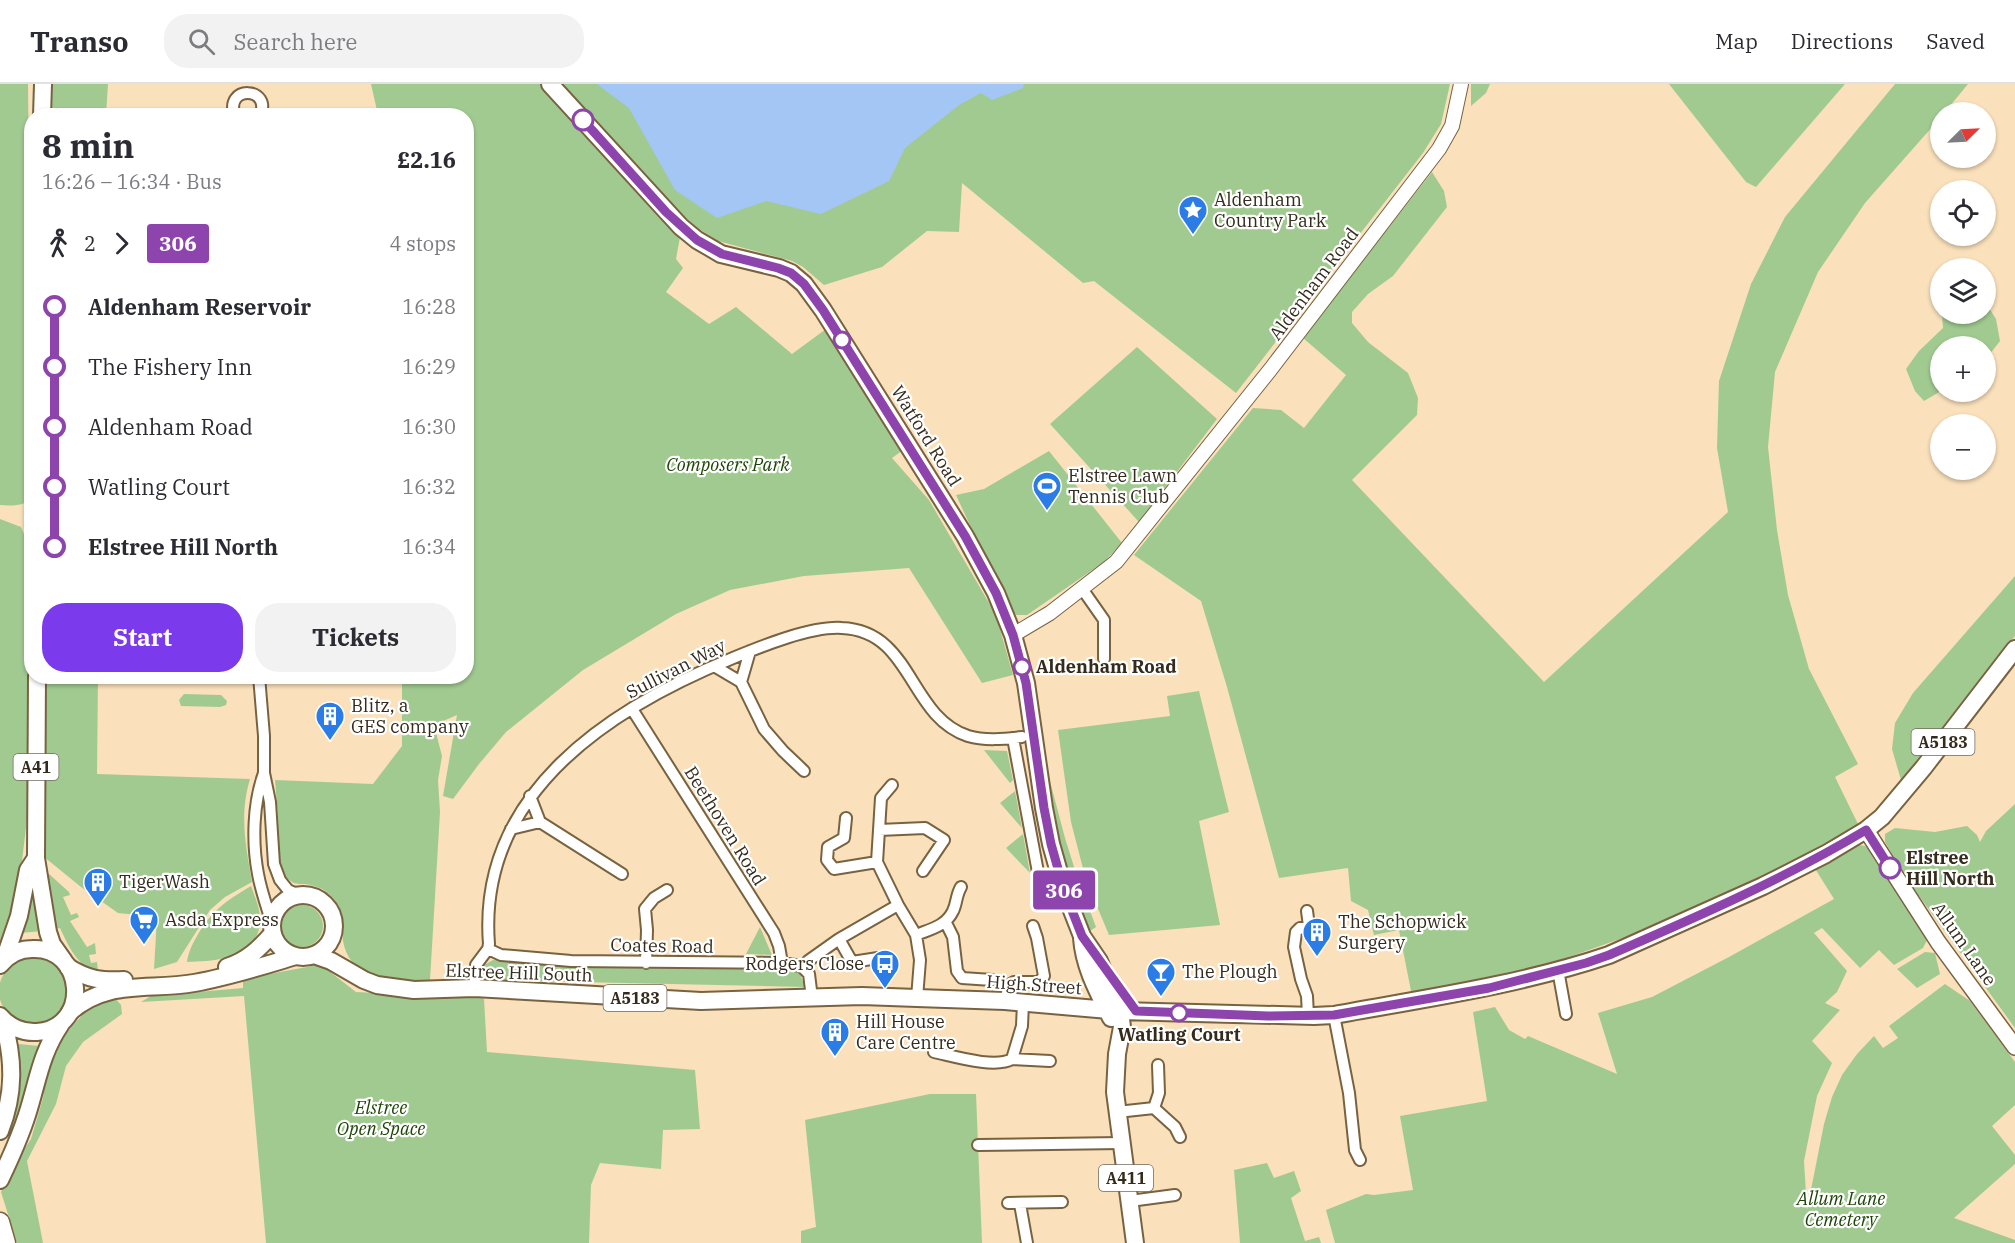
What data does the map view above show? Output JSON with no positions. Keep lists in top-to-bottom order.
{
  "streets": {
    "main road": [
      "Watford Road",
      "A5183",
      "A41",
      "Allum Lane",
      "Elstree Hill South",
      "High Street",
      "A411"
    ],
    "street": [
      "Aldenham Road",
      "Sullivan Way",
      "Beethoven Road",
      "Coates Road"
    ]
  },
  "crossings": [
    ["Aldenham Road", "Watford Road"],
    ["Watford Road", "High Street"],
    ["Watford Road", "A411"],
    ["Sullivan Way", "Beethoven Road"],
    ["Sullivan Way", "Coates Road"],
    ["Sullivan Way", "Elstree Hill South"],
    ["A5183", "Allum Lane"],
    ["A5183", "High Street"],
    ["Beethoven Road", "Coates Road"],
    ["Coates Road", "Elstree Hill South"],
    ["Elstree Hill South", "High Street"],
    ["High Street", "A411"]
  ],
  "parks": ["Composers Park", "Elstree Open Space", "Allum Lane Cemetery"],
  "places": {
    "place": ["Aldenham Country Park"],
    "sports": ["Elstree Lawn Tennis Club"],
    "other": ["Aldenham Road", "Elstree Hill North", "Watling Court"],
    "building": [
      "Blitz, a GES company",
      "TigerWash",
      "The Schopwick Surgery",
      "Hill House Care Centre"
    ],
    "supermarket": ["Asda Express"],
    "bus stop": ["Rodgers Close"],
    "bar": ["The Plough"]
  },
  "lines": ["bus line 306"],
  "north": "top right",
  "page": {
    "header": "Transo",
    "search": "Search here",
    "nav": ["Map", "Directions", "Saved"],
    "on_map": "306",
    "map_buttons": ["+", "−"],
    "heading": ["8 min", "16:26 – 16:34 · Bus", "£2.16"],
    "legs": ["2", "306", "4 stops"],
    "list": [
      {
        "name": "Aldenham Reservoir",
        "value": "16:28"
      },
      {
        "name": "The Fishery Inn",
        "value": "16:29"
      },
      {
        "name": "Aldenham Road",
        "value": "16:30"
      },
      {
        "name": "Watling Court",
        "value": "16:32"
      },
      {
        "name": "Elstree Hill North",
        "value": "16:34"
      }
    ],
    "buttons": ["Start", "Tickets"]
  }
}
